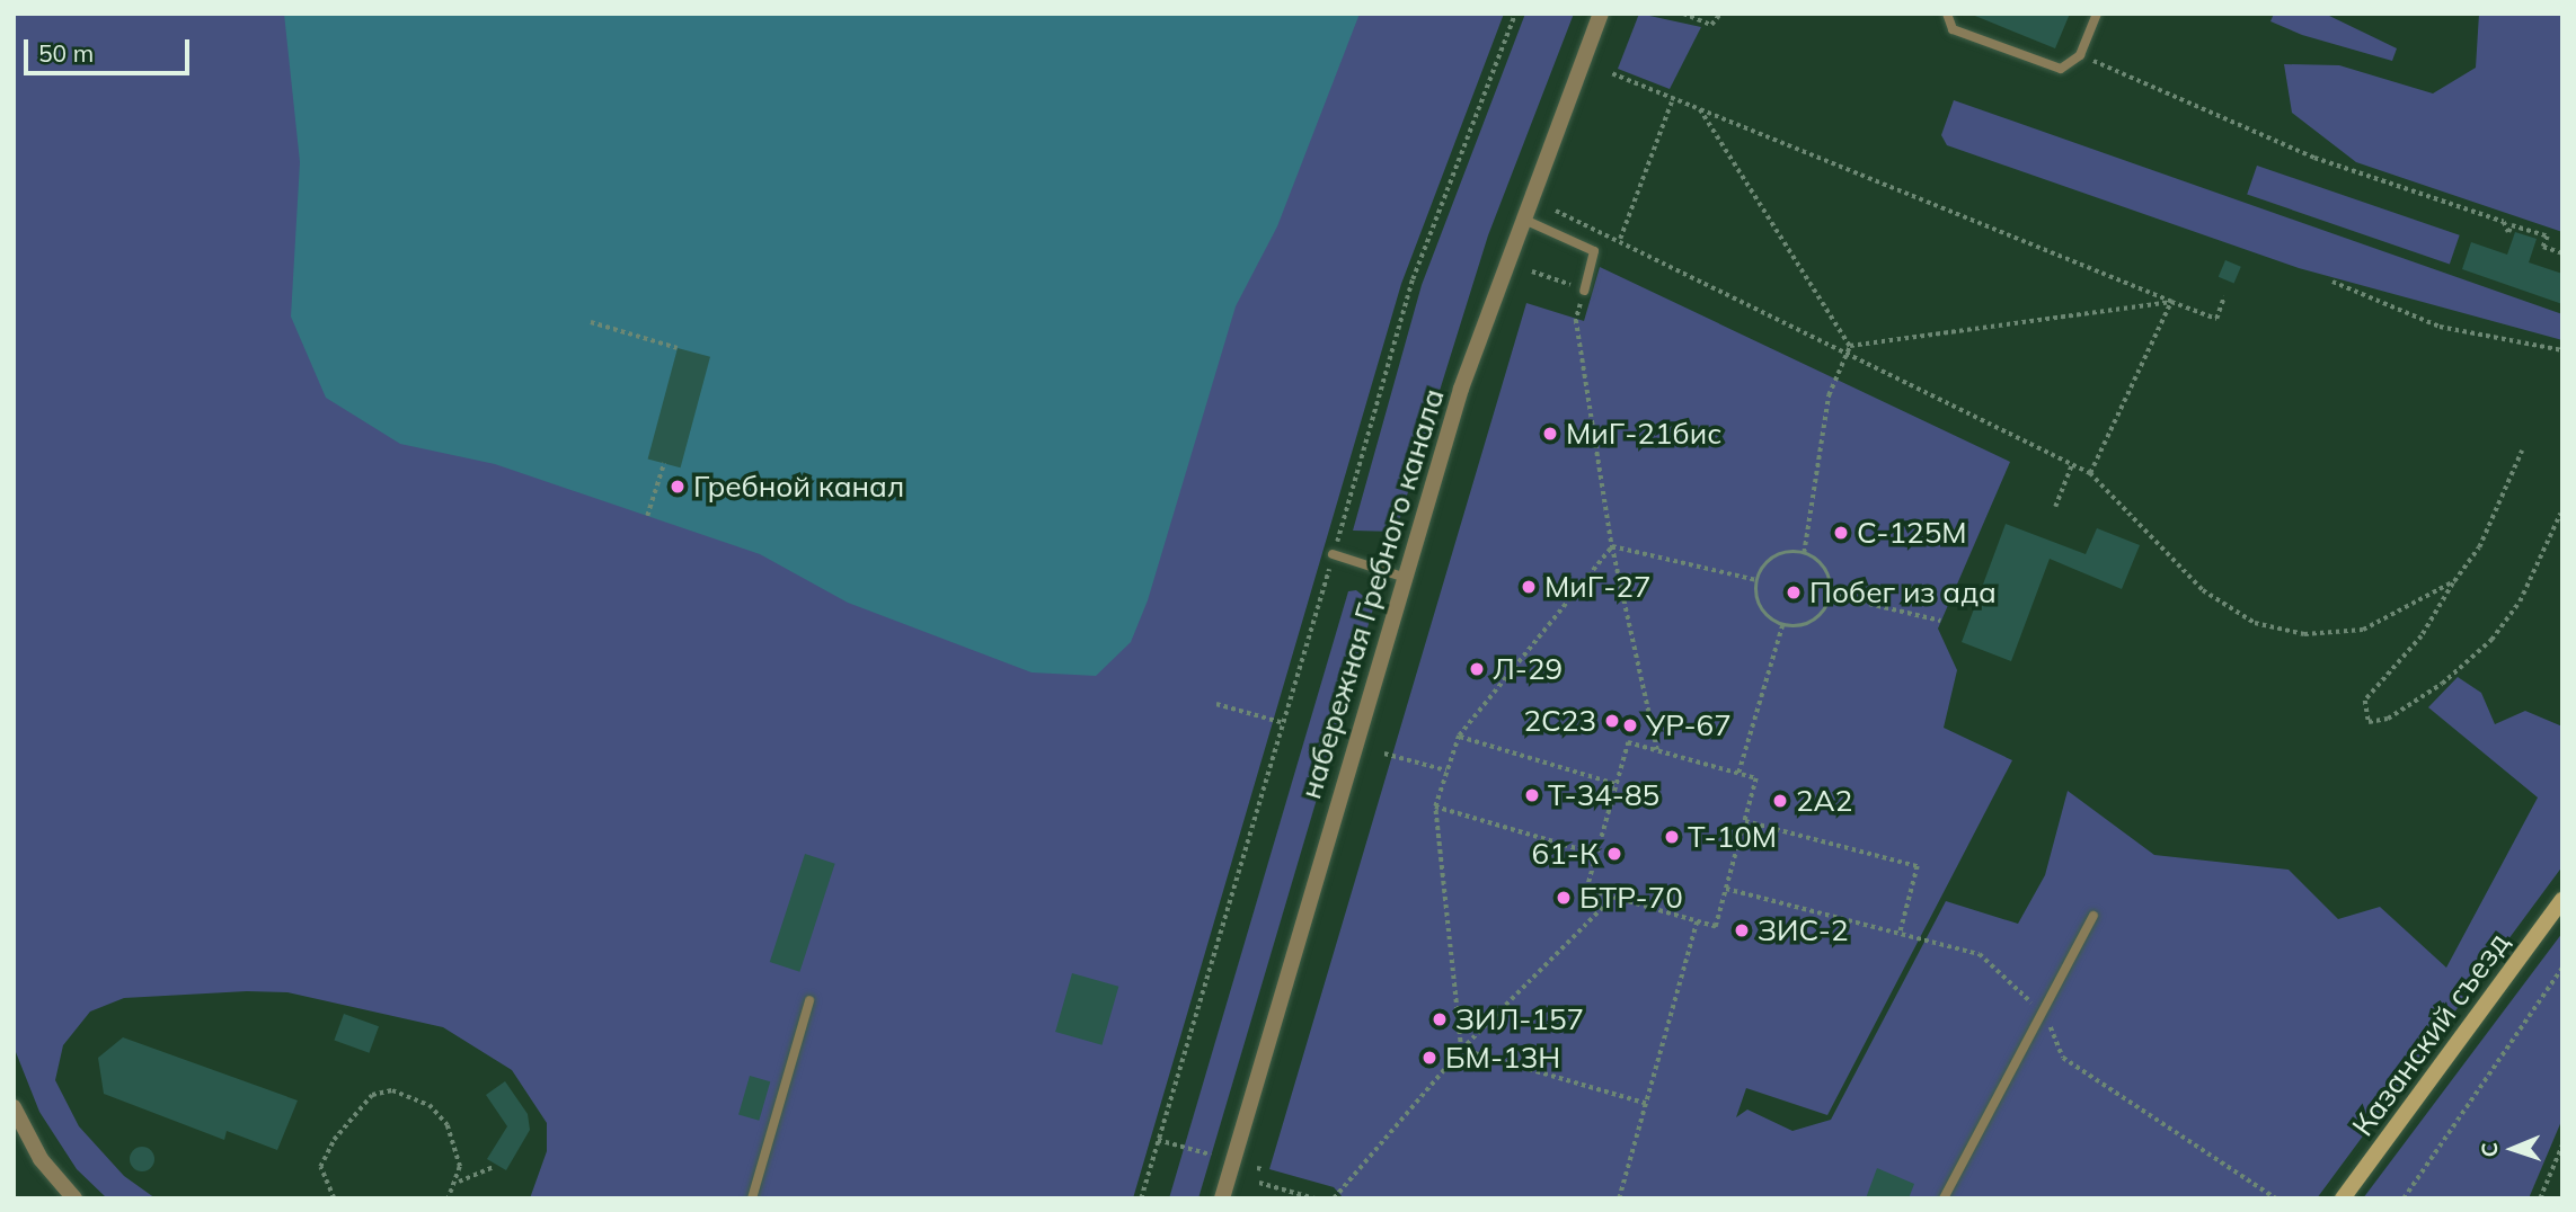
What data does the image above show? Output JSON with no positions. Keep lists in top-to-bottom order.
{
  "streets": {
    "main road": ["Казанский съезд"],
    "street": ["набережная Гребного канала"]
  },
  "places": [
    "МиГ-21бис",
    "Гребной канал",
    "С-125М",
    "МиГ-27",
    "Побег из ада",
    "Л-29",
    "2С23",
    "УР-67",
    "T-34-85",
    "2А2",
    "Т-10М",
    "61-К",
    "БТР-70",
    "ЗИС-2",
    "ЗИЛ-157",
    "БМ-13Н"
  ],
  "scale_bar": "50 m",
  "north": "left"
}
